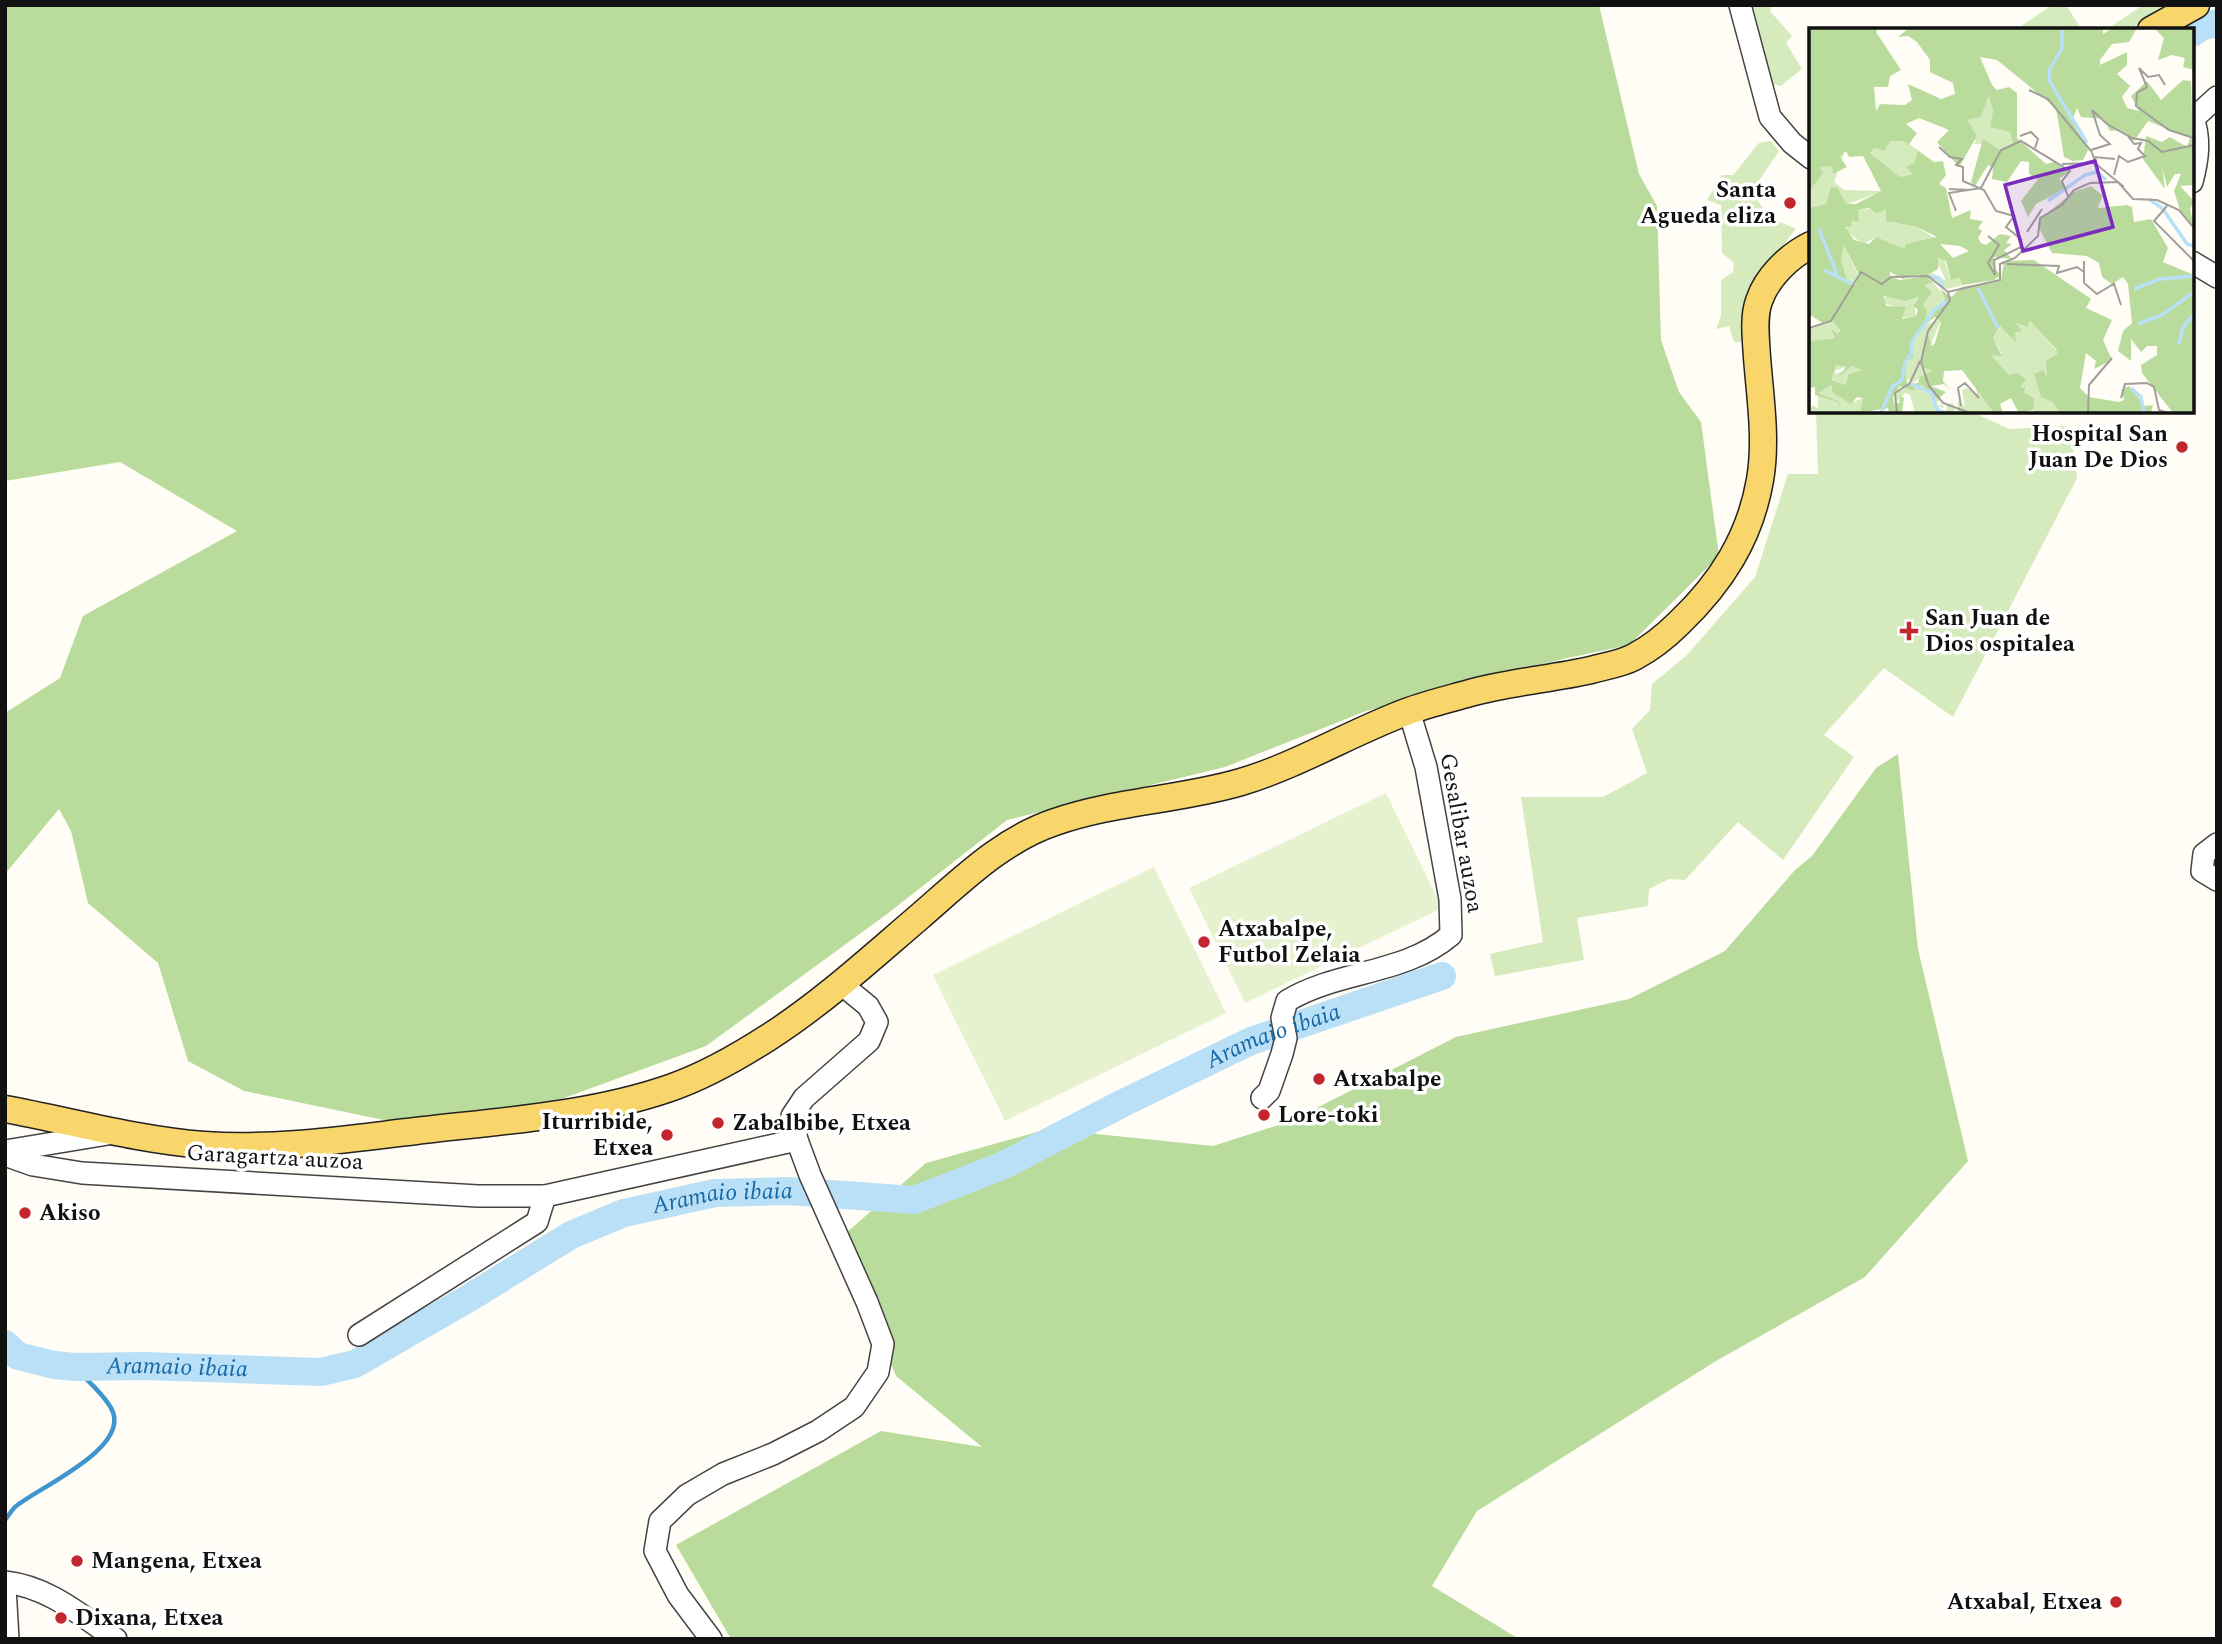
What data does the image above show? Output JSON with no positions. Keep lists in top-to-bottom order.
{
  "streets": {
    "street": ["Gesalibar auzoa", "Garagartza auzoa"]
  },
  "water": ["Aramaio ibaia"],
  "places": {
    "other": [
      "Santa Agueda eliza",
      "Hospital San Juan De Dios",
      "Atxabalpe, Futbol Zelaia",
      "Atxabalpe",
      "Lore-toki",
      "Zabalbibe, Etxea",
      "Iturribide, Etxea",
      "Akiso",
      "Mangena, Etxea",
      "Atxabal, Etxea",
      "Dixana, Etxea"
    ],
    "health": ["San Juan de Dios ospitalea"]
  }
}
